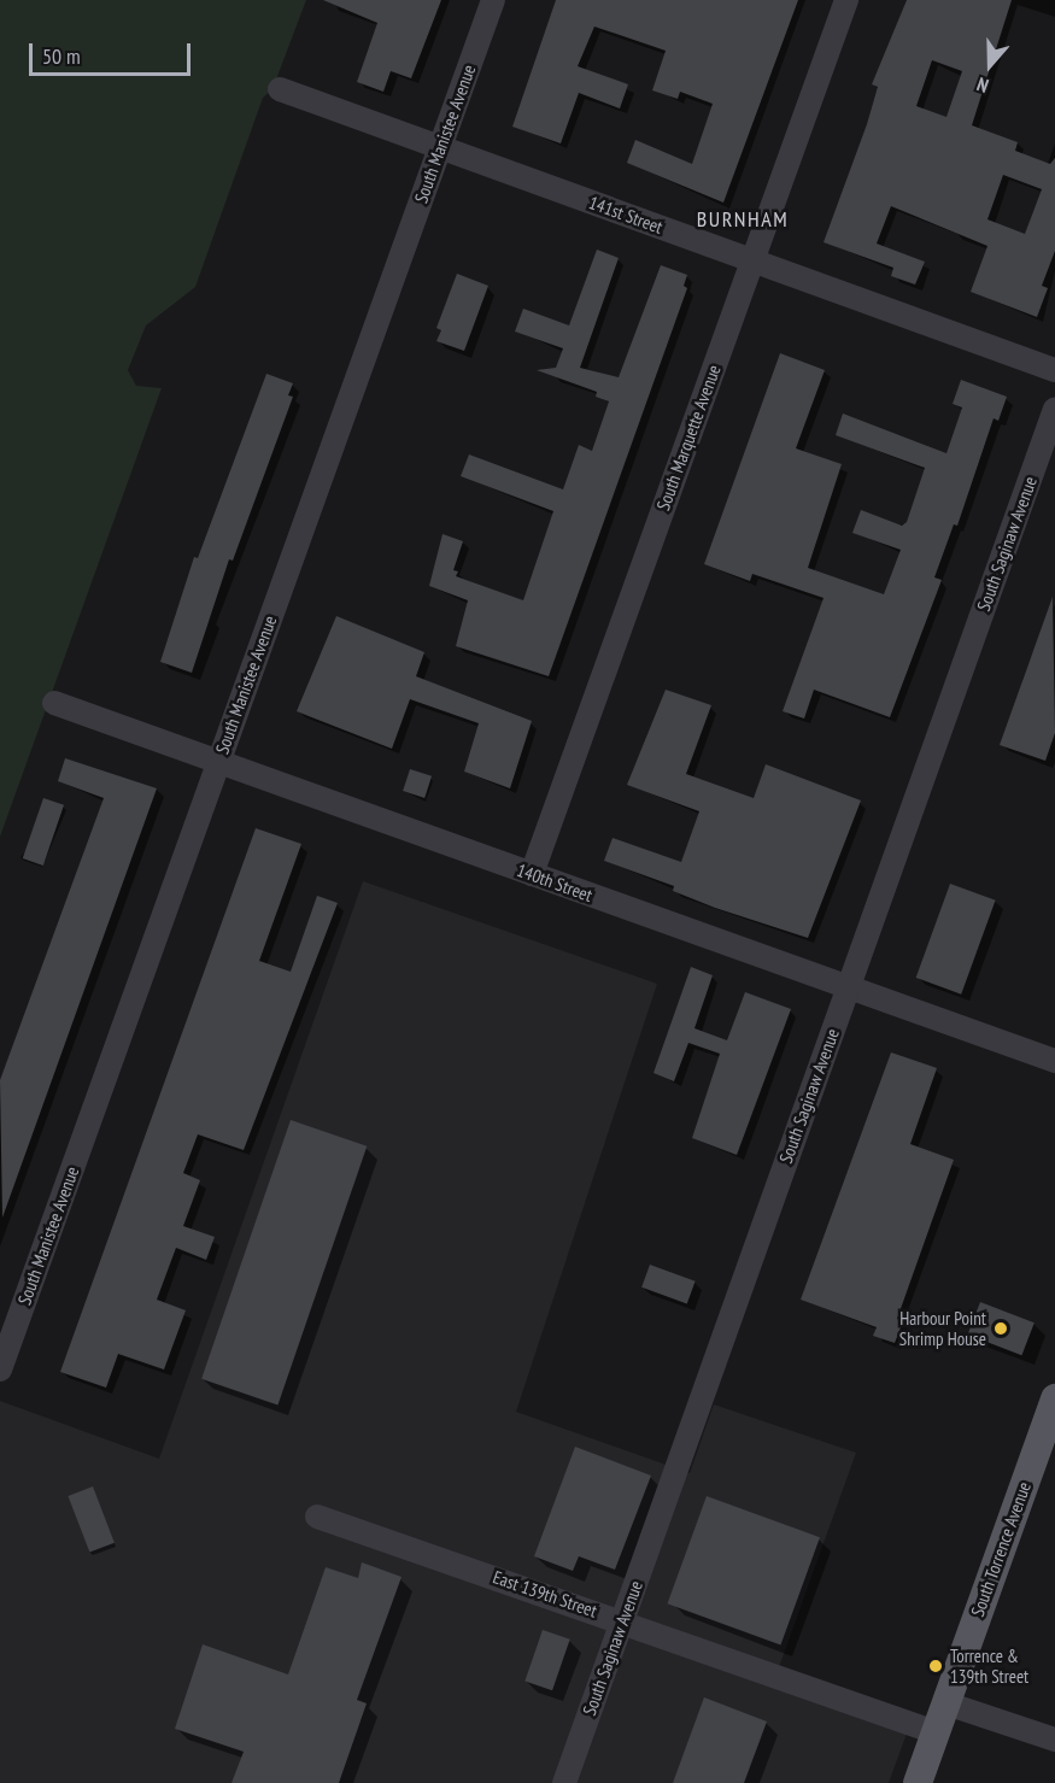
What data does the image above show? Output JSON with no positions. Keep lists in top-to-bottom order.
{
  "streets": {
    "main road": ["South Torrence Avenue"],
    "street": [
      "South Manistee Avenue",
      "141st Street",
      "South Marquette Avenue",
      "South Saginaw Avenue",
      "140th Street",
      "East 139th Street"
    ]
  },
  "crossings": [
    ["South Manistee Avenue", "141st Street"],
    ["South Manistee Avenue", "140th Street"],
    ["141st Street", "South Marquette Avenue"],
    ["South Marquette Avenue", "140th Street"],
    ["South Saginaw Avenue", "140th Street"],
    ["South Saginaw Avenue", "East 139th Street"],
    ["South Torrence Avenue", "East 139th Street"]
  ],
  "districts": ["BURNHAM"],
  "places": ["Harbour Point Shrimp House", "Torrence & 139th Street"],
  "scale_bar": "50 m",
  "north": "bottom"
}
